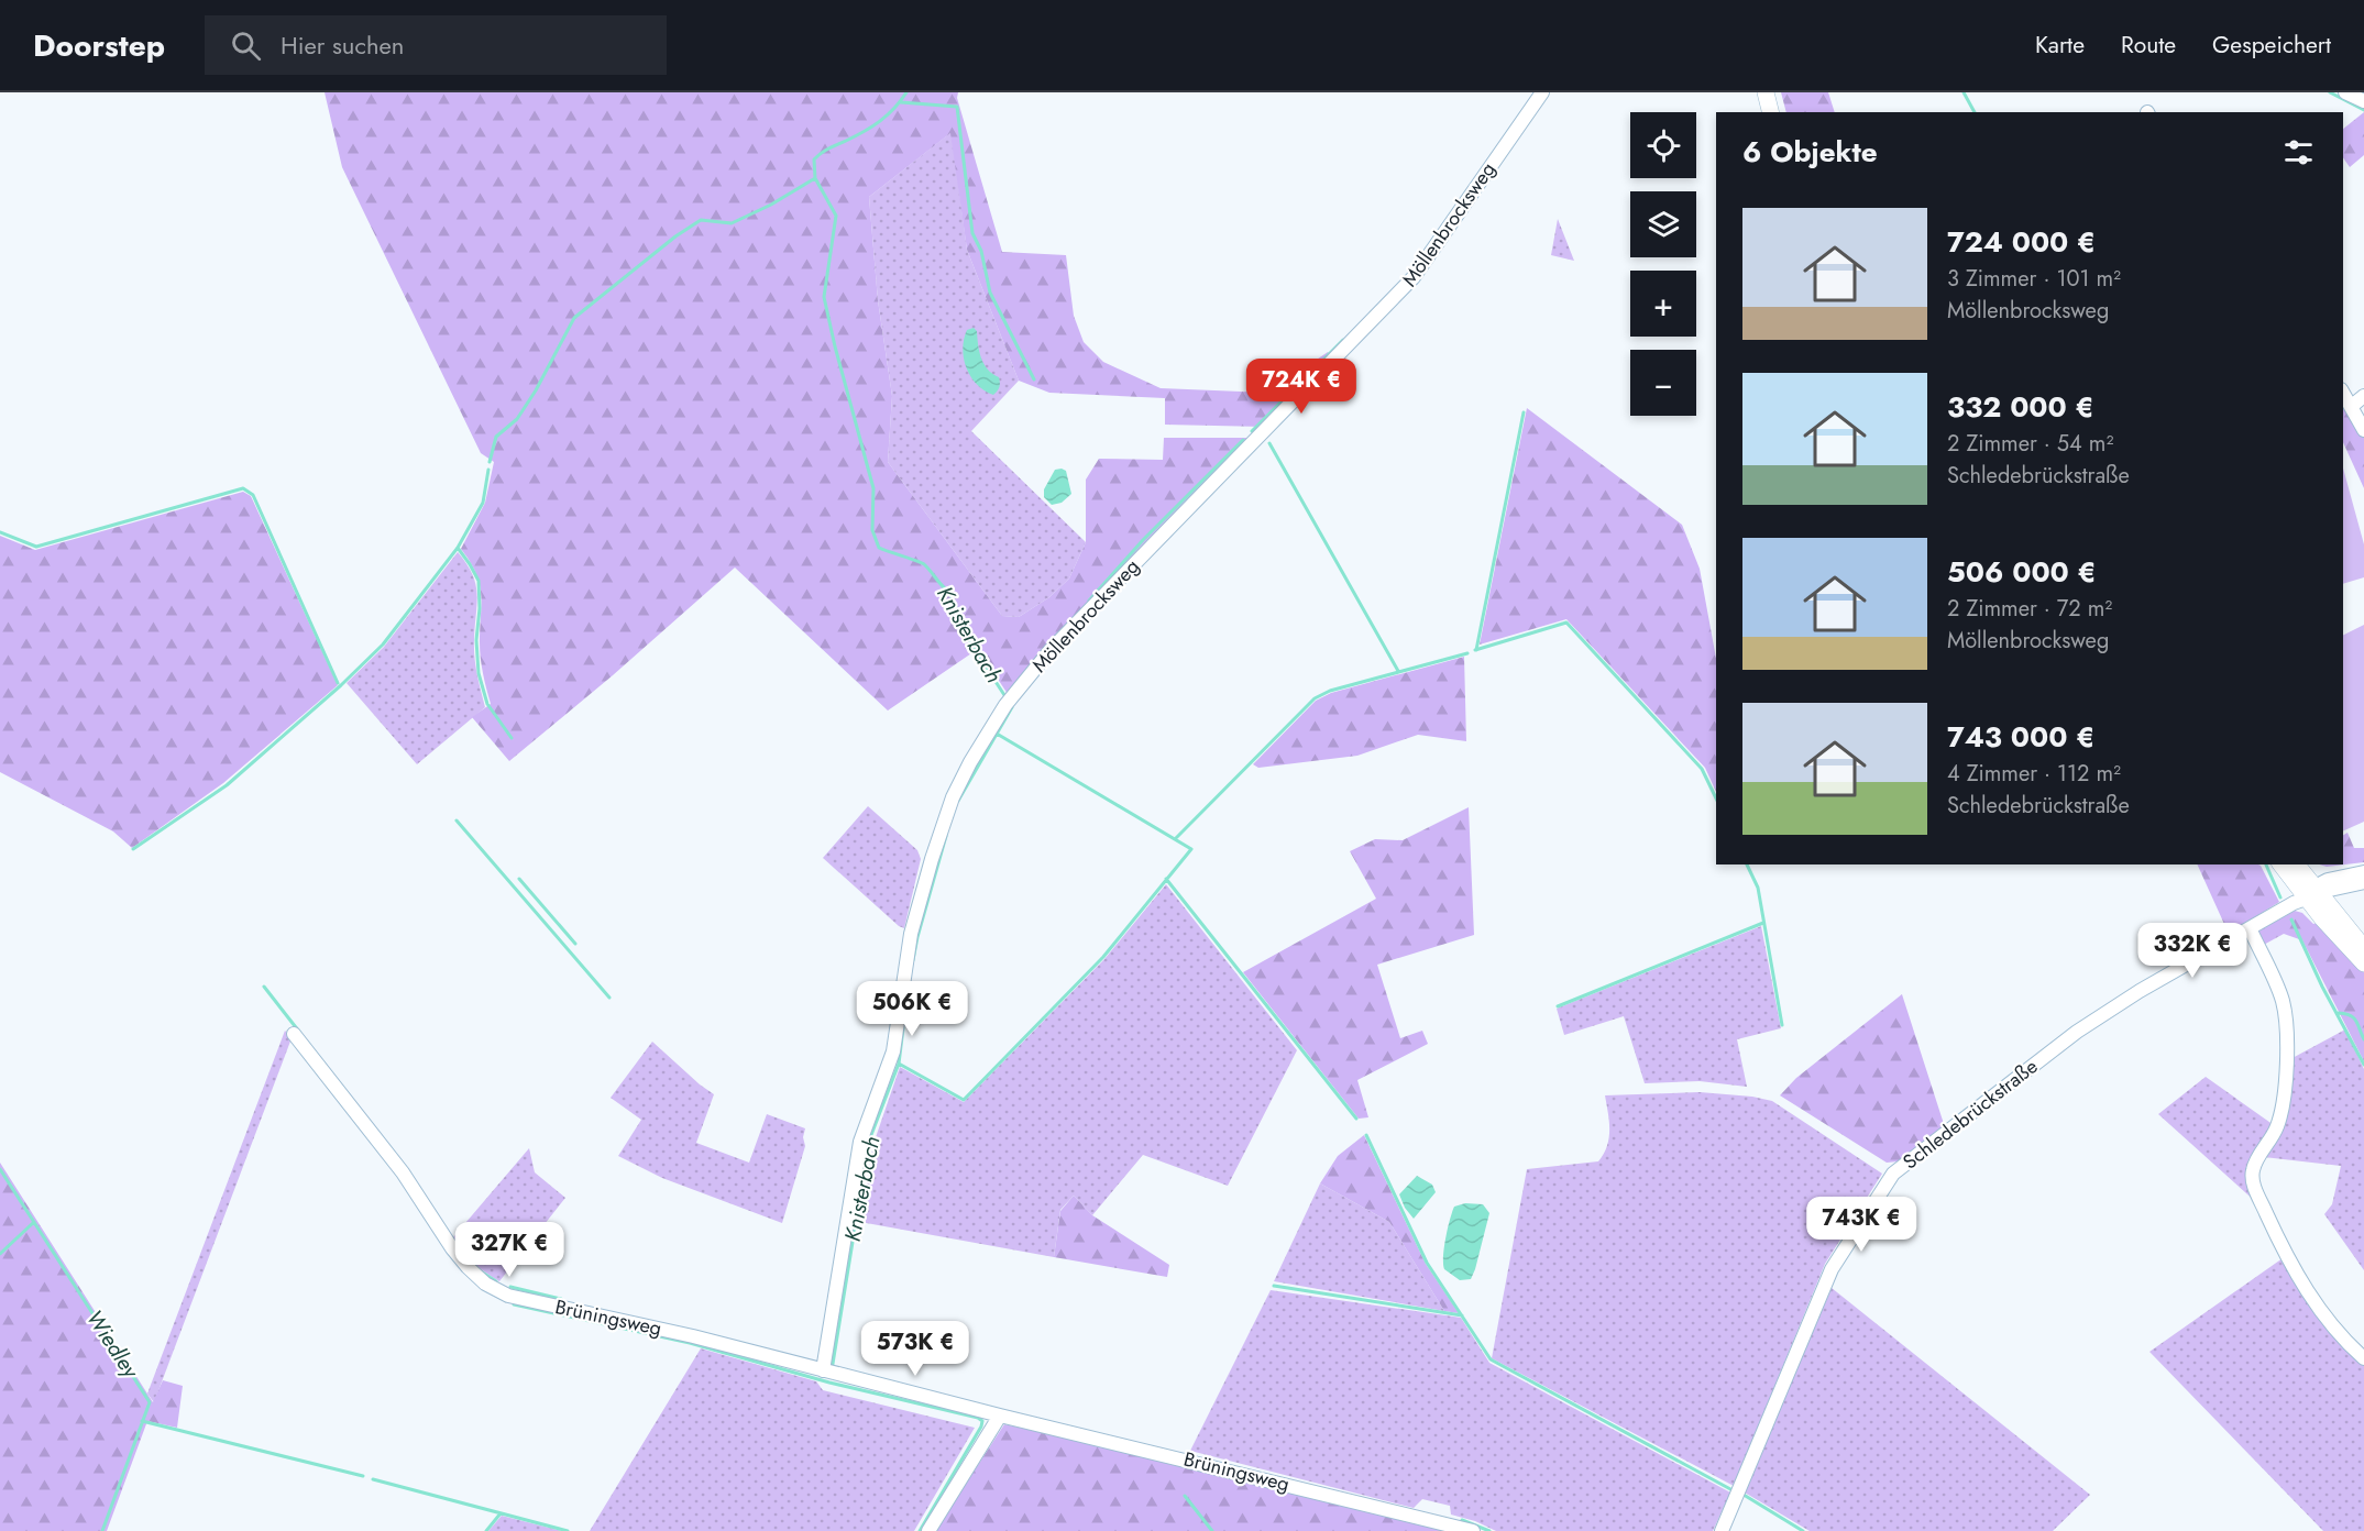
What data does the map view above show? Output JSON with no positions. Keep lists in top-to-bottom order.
{
  "streets": {
    "street": ["Möllenbrocksweg", "Schledebrückstraße", "Brüningsweg"]
  },
  "crossings": [
    ["Möllenbrocksweg", "Brüningsweg"]
  ],
  "water": ["Knisterbach", "Wiedley"],
  "page": {
    "header": "Doorstep",
    "search": "Hier suchen",
    "nav": ["Karte", "Route", "Gespeichert"],
    "map_buttons": ["+", "−"],
    "heading": "6 Objekte",
    "list": [
      {
        "name": "724 000 €",
        "note": "3 Zimmer · 101 m² · Möllenbrocksweg"
      },
      {
        "name": "332 000 €",
        "note": "2 Zimmer · 54 m² · Schledebrückstraße"
      },
      {
        "name": "506 000 €",
        "note": "2 Zimmer · 72 m² · Möllenbrocksweg"
      },
      {
        "name": "743 000 €",
        "note": "4 Zimmer · 112 m² · Schledebrückstraße"
      }
    ],
    "price": [
      "724K €",
      "332K €",
      "506K €",
      "743K €",
      "327K €",
      "573K €"
    ]
  }
}
